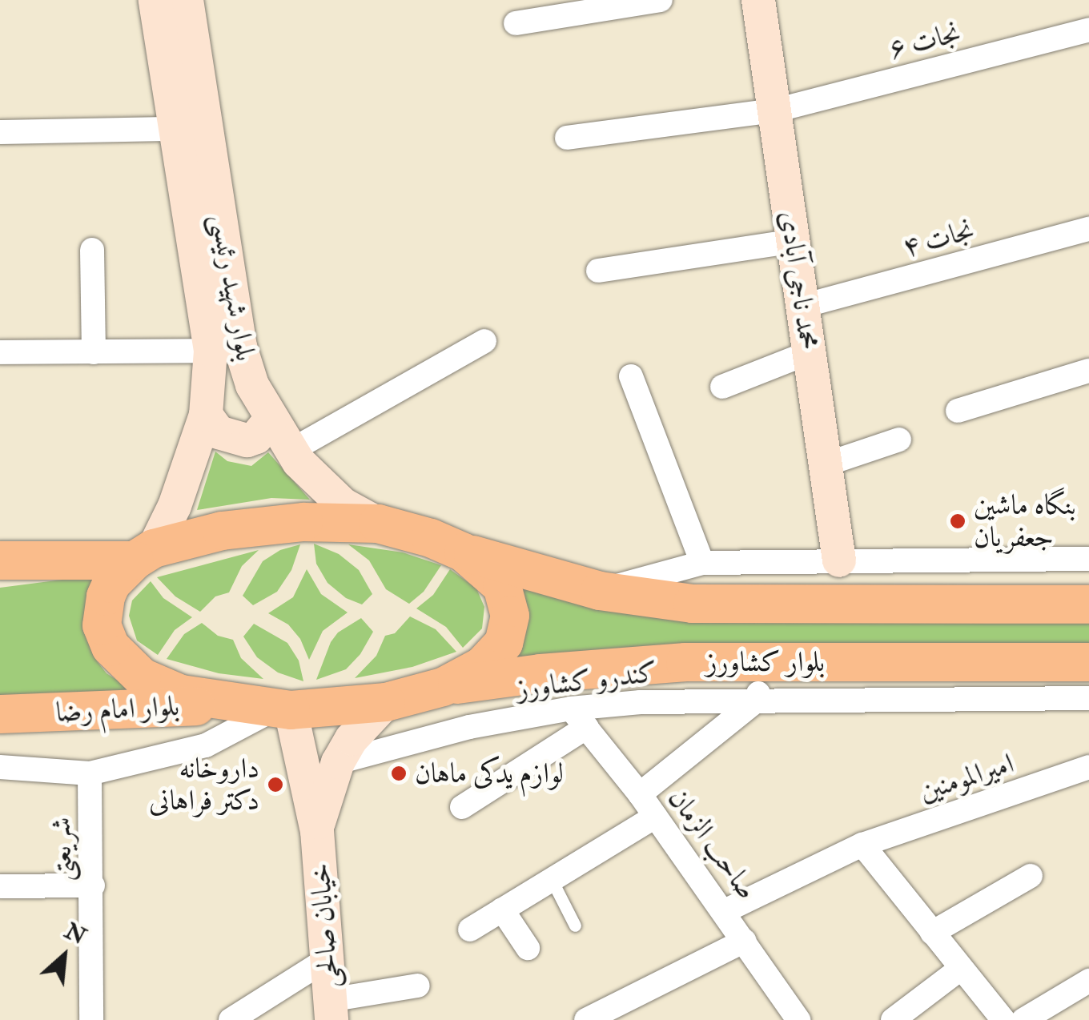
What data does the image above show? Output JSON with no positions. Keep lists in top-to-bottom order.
{
  "streets": {
    "main road": [
      "محمد ناجی آبادی",
      "بلوار شهید رئیسی",
      "بلوار کشاورز",
      "بلوار امام رضا",
      "خیابان صالحی"
    ],
    "street": [
      "نجات ۶",
      "نجات ۴",
      "کندرو کشاورز",
      "امیرالمومنین",
      "صاحب الزمان",
      "شریعتی"
    ]
  },
  "crossings": [
    ["نجات ۶", "محمد ناجی آبادی"],
    ["نجات ۴", "محمد ناجی آبادی"],
    ["بلوار کشاورز", "کندرو کشاورز"],
    ["کندرو کشاورز", "صاحب الزمان"],
    ["امیرالمومنین", "صاحب الزمان"]
  ],
  "places": ["بنگاه ماشین جعفریان", "لوازم یدکی ماهان", "داروخانه دکتر فراهانی"],
  "north": "top right"
}
